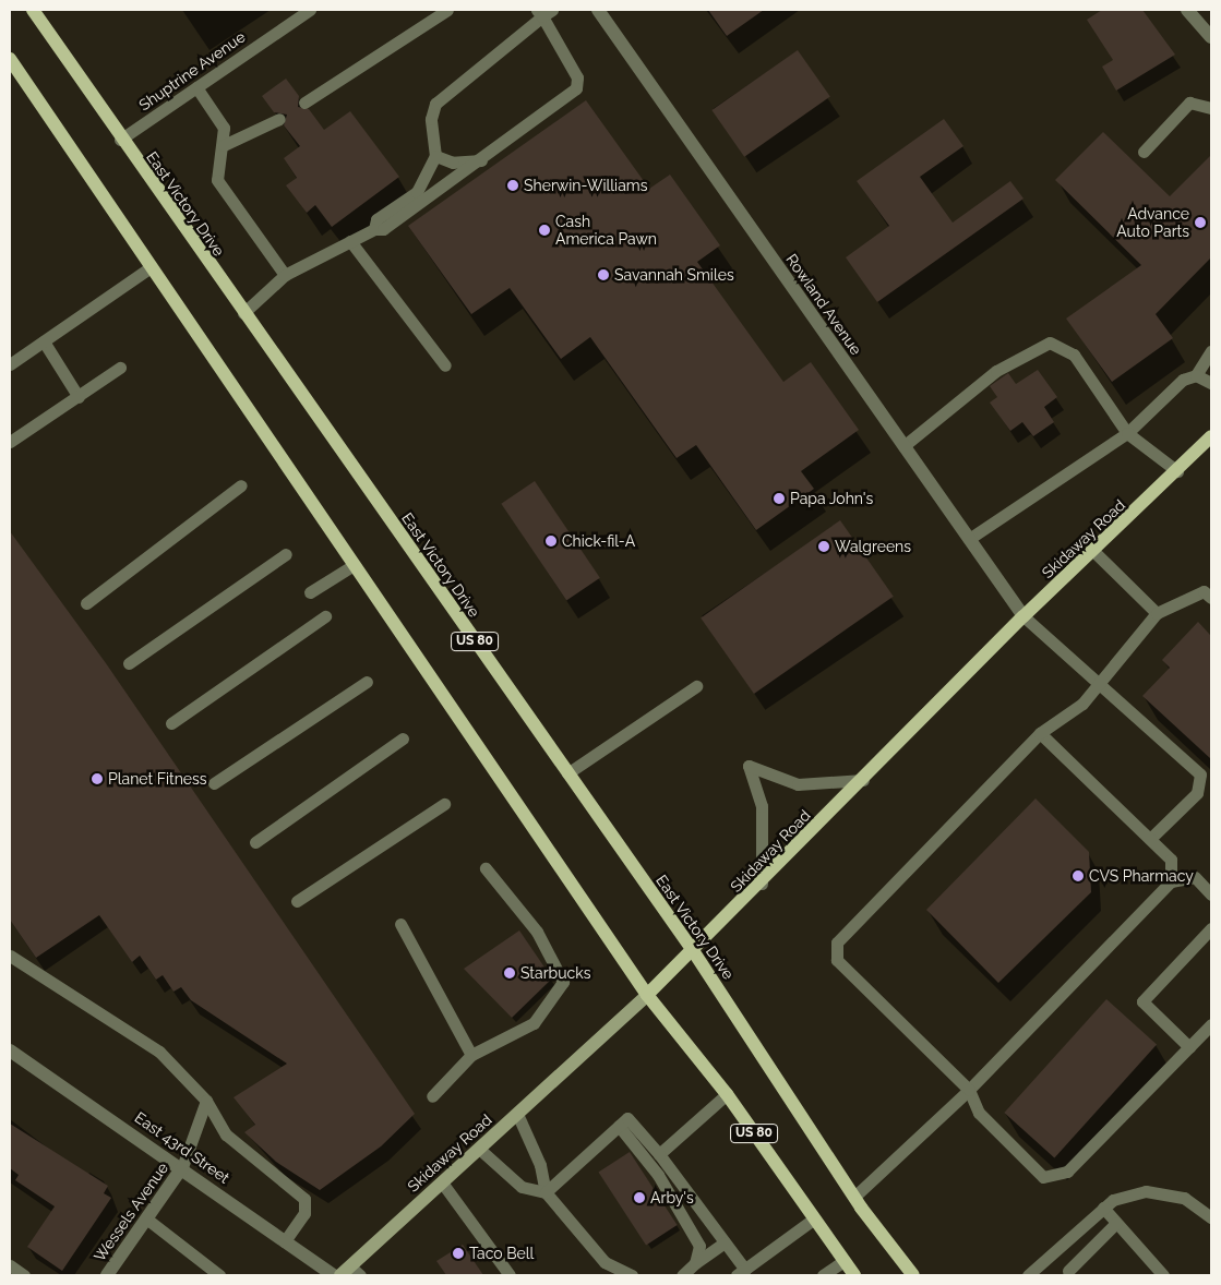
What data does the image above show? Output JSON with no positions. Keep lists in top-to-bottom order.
{
  "streets": {
    "main road": ["East Victory Drive", "Skidaway Road", "US 80"],
    "street": ["Rowland Avenue", "East 43rd Street", "Wessels Avenue"],
    "lane": ["Shuptrine Avenue"]
  },
  "crossings": [
    ["Shuptrine Avenue", "East Victory Drive"],
    ["East Victory Drive", "Skidaway Road"],
    ["Rowland Avenue", "Skidaway Road"],
    ["Skidaway Road", "US 80"],
    ["East 43rd Street", "Wessels Avenue"]
  ],
  "places": [
    "Sherwin-Williams",
    "Advance Auto Parts",
    "Cash America Pawn",
    "Savannah Smiles",
    "Papa John's",
    "Chick-fil-A",
    "Walgreens",
    "Planet Fitness",
    "CVS Pharmacy",
    "Starbucks",
    "Arby's",
    "Taco Bell"
  ]
}
